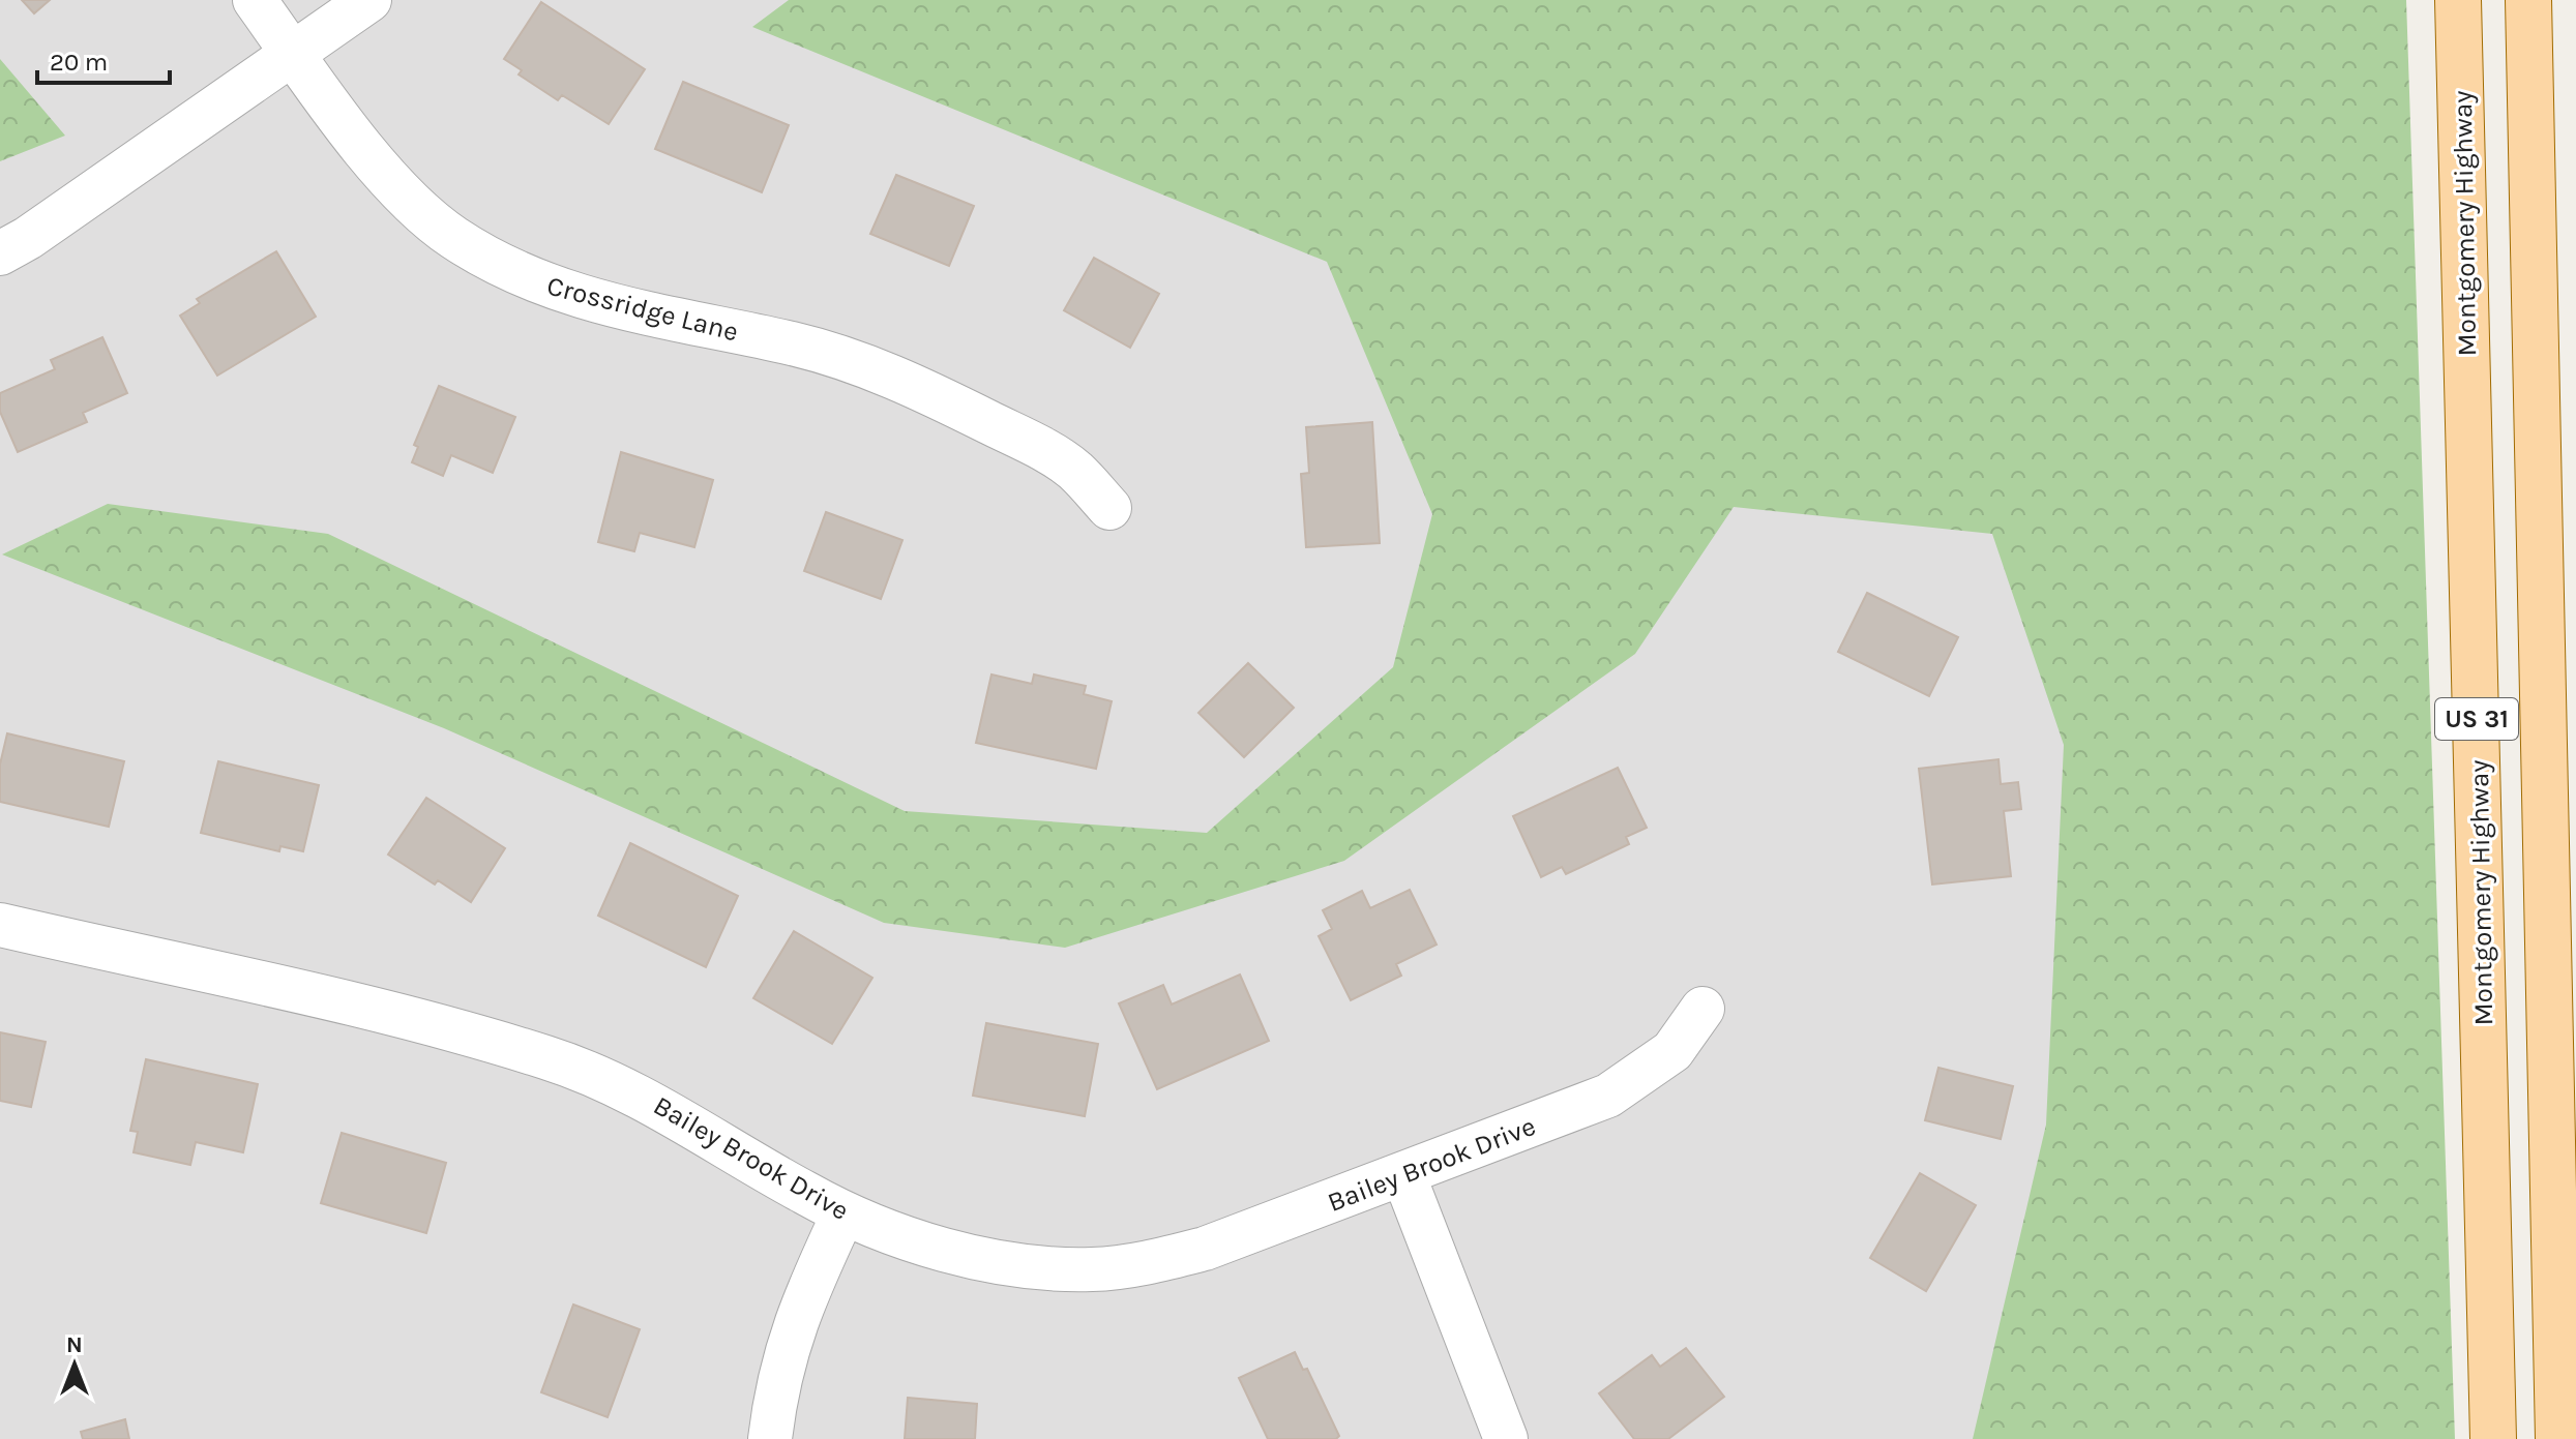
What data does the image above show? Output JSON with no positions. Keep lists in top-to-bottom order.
{
  "streets": {
    "main road": ["Montgomery Highway", "US 31"],
    "street": ["Crossridge Lane", "Bailey Brook Drive"]
  },
  "scale_bar": "20 m",
  "north": "top"
}
